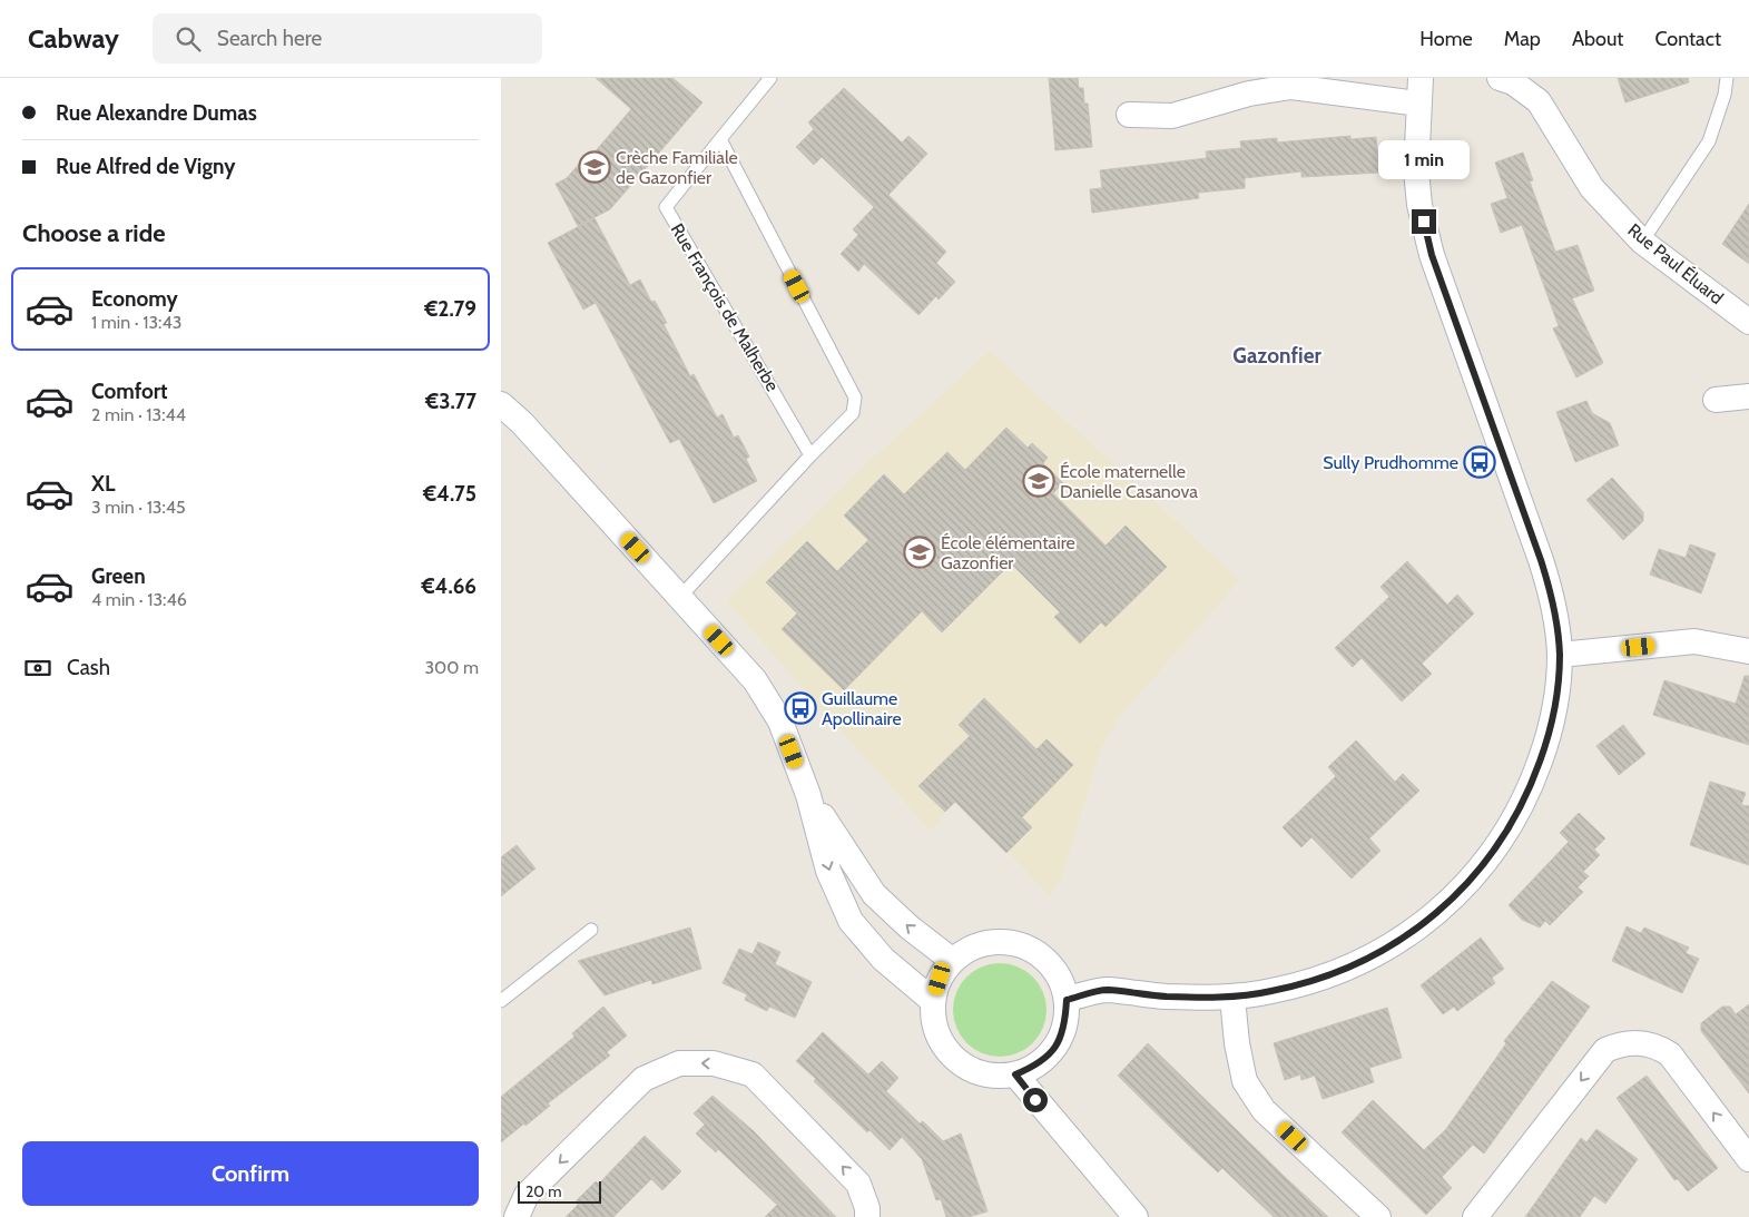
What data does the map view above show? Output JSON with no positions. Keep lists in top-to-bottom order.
{
  "streets": {
    "street": ["Rue Paul Éluard"],
    "lane": ["Rue François de Malherbe"]
  },
  "districts": ["Gazonfier"],
  "places": {
    "school or university": ["Crèche Familiale de Gazonfier", "École maternelle Danielle Casanova", "École élémentaire Gazonfier"],
    "bus stop": ["Sully Prudhomme", "Guillaume Apollinaire"]
  },
  "scale_bar": "20 m",
  "page": {
    "header": "Cabway",
    "search": "Search here",
    "nav": [
      "Home",
      "Map",
      "About",
      "Contact"
    ],
    "banner": ["Rue Alexandre Dumas", "Rue Alfred de Vigny"],
    "bubble": "1 min",
    "heading": "Choose a ride",
    "list": [
      {
        "name": "Economy",
        "note": "1 min · 13:43",
        "value": "€2.79"
      },
      {
        "name": "Comfort",
        "note": "2 min · 13:44",
        "value": "€3.77"
      },
      {
        "name": "XL",
        "note": "3 min · 13:45",
        "value": "€4.75"
      },
      {
        "name": "Green",
        "note": "4 min · 13:46",
        "value": "€4.66"
      }
    ],
    "pay": ["Cash", "300 m"],
    "buttons": "Confirm",
    "scale": "20 m"
  }
}
